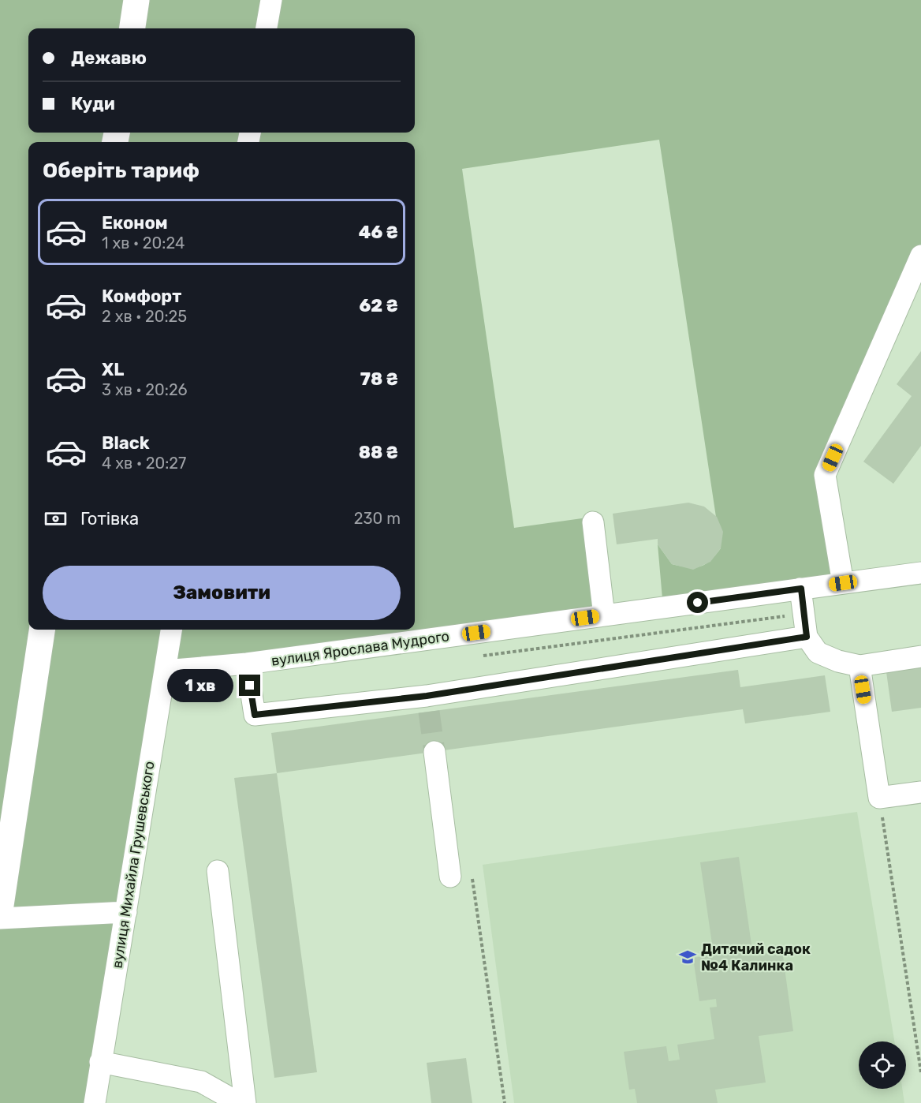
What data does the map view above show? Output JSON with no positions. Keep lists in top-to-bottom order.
{
  "streets": {
    "street": ["вулиця Ярослава Мудрого", "вулиця Михайла Грушевського"]
  },
  "crossings": [
    ["вулиця Ярослава Мудрого", "вулиця Михайла Грушевського"]
  ],
  "places": {
    "school or university": ["Дитячий садок №4 Калинка"]
  },
  "page": {
    "banner": ["Дежавю", "Куди"],
    "heading": "Оберіть тариф",
    "list": [
      {
        "name": "Економ",
        "note": "1 хв · 20:24",
        "value": "46 ₴"
      },
      {
        "name": "Комфорт",
        "note": "2 хв · 20:25",
        "value": "62 ₴"
      },
      {
        "name": "XL",
        "note": "3 хв · 20:26",
        "value": "78 ₴"
      },
      {
        "name": "Black",
        "note": "4 хв · 20:27",
        "value": "88 ₴"
      }
    ],
    "pay": ["Готівка", "230 m"],
    "buttons": "Замовити",
    "bubble": "1 хв"
  }
}
